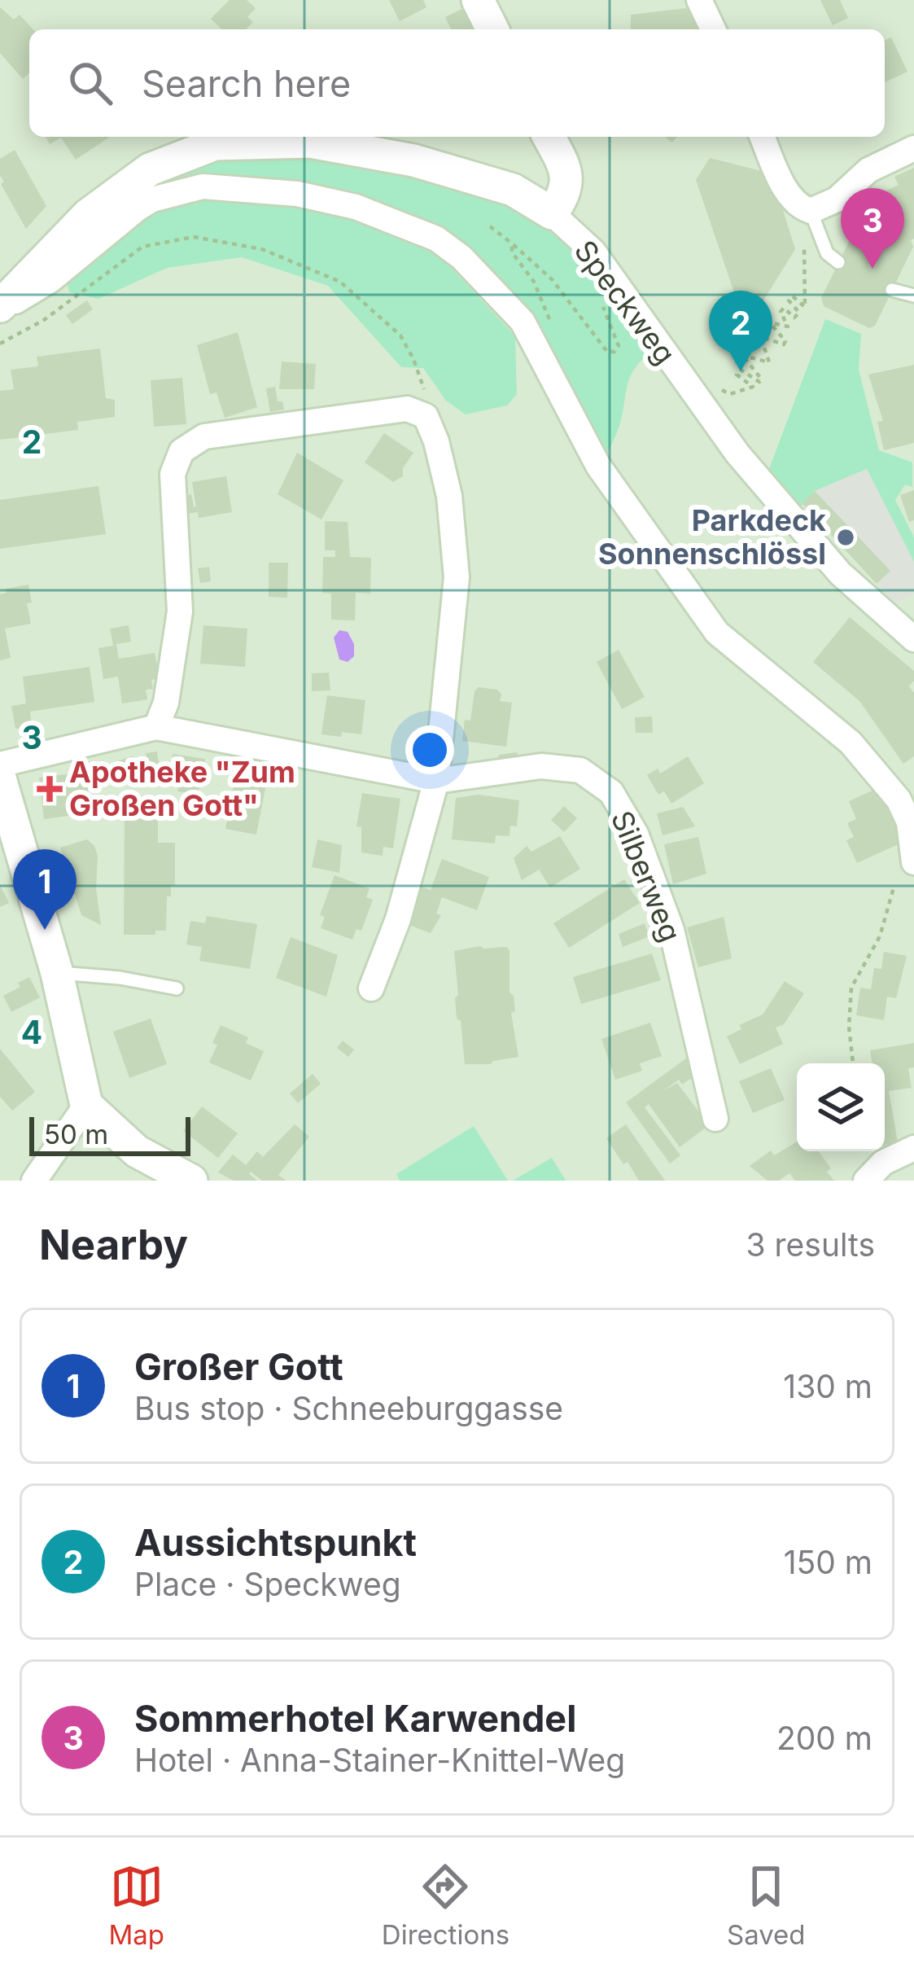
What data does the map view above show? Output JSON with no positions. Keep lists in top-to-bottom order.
{
  "streets": {
    "street": ["Speckweg", "Silberweg"]
  },
  "places": {
    "other": ["Parkdeck Sonnenschlössl"],
    "health": ["Apotheke \"Zum Großen Gott\""]
  },
  "scale_bar": "50 m",
  "page": {
    "search": "Search here",
    "pins": ["3", "2", "1"],
    "scale": "50 m",
    "heading": ["Nearby", "3 results"],
    "list": [
      {
        "mark": "1",
        "name": "Großer Gott",
        "note": "Bus stop · Schneeburggasse",
        "value": "130 m"
      },
      {
        "mark": "2",
        "name": "Aussichtspunkt",
        "note": "Place · Speckweg",
        "value": "150 m"
      },
      {
        "mark": "3",
        "name": "Sommerhotel Karwendel",
        "note": "Hotel · Anna-Stainer-Knittel-Weg",
        "value": "200 m"
      }
    ],
    "nav": ["Map", "Directions", "Saved"]
  },
  "grid": {
    "rows": ["2", "3", "4"]
  }
}
